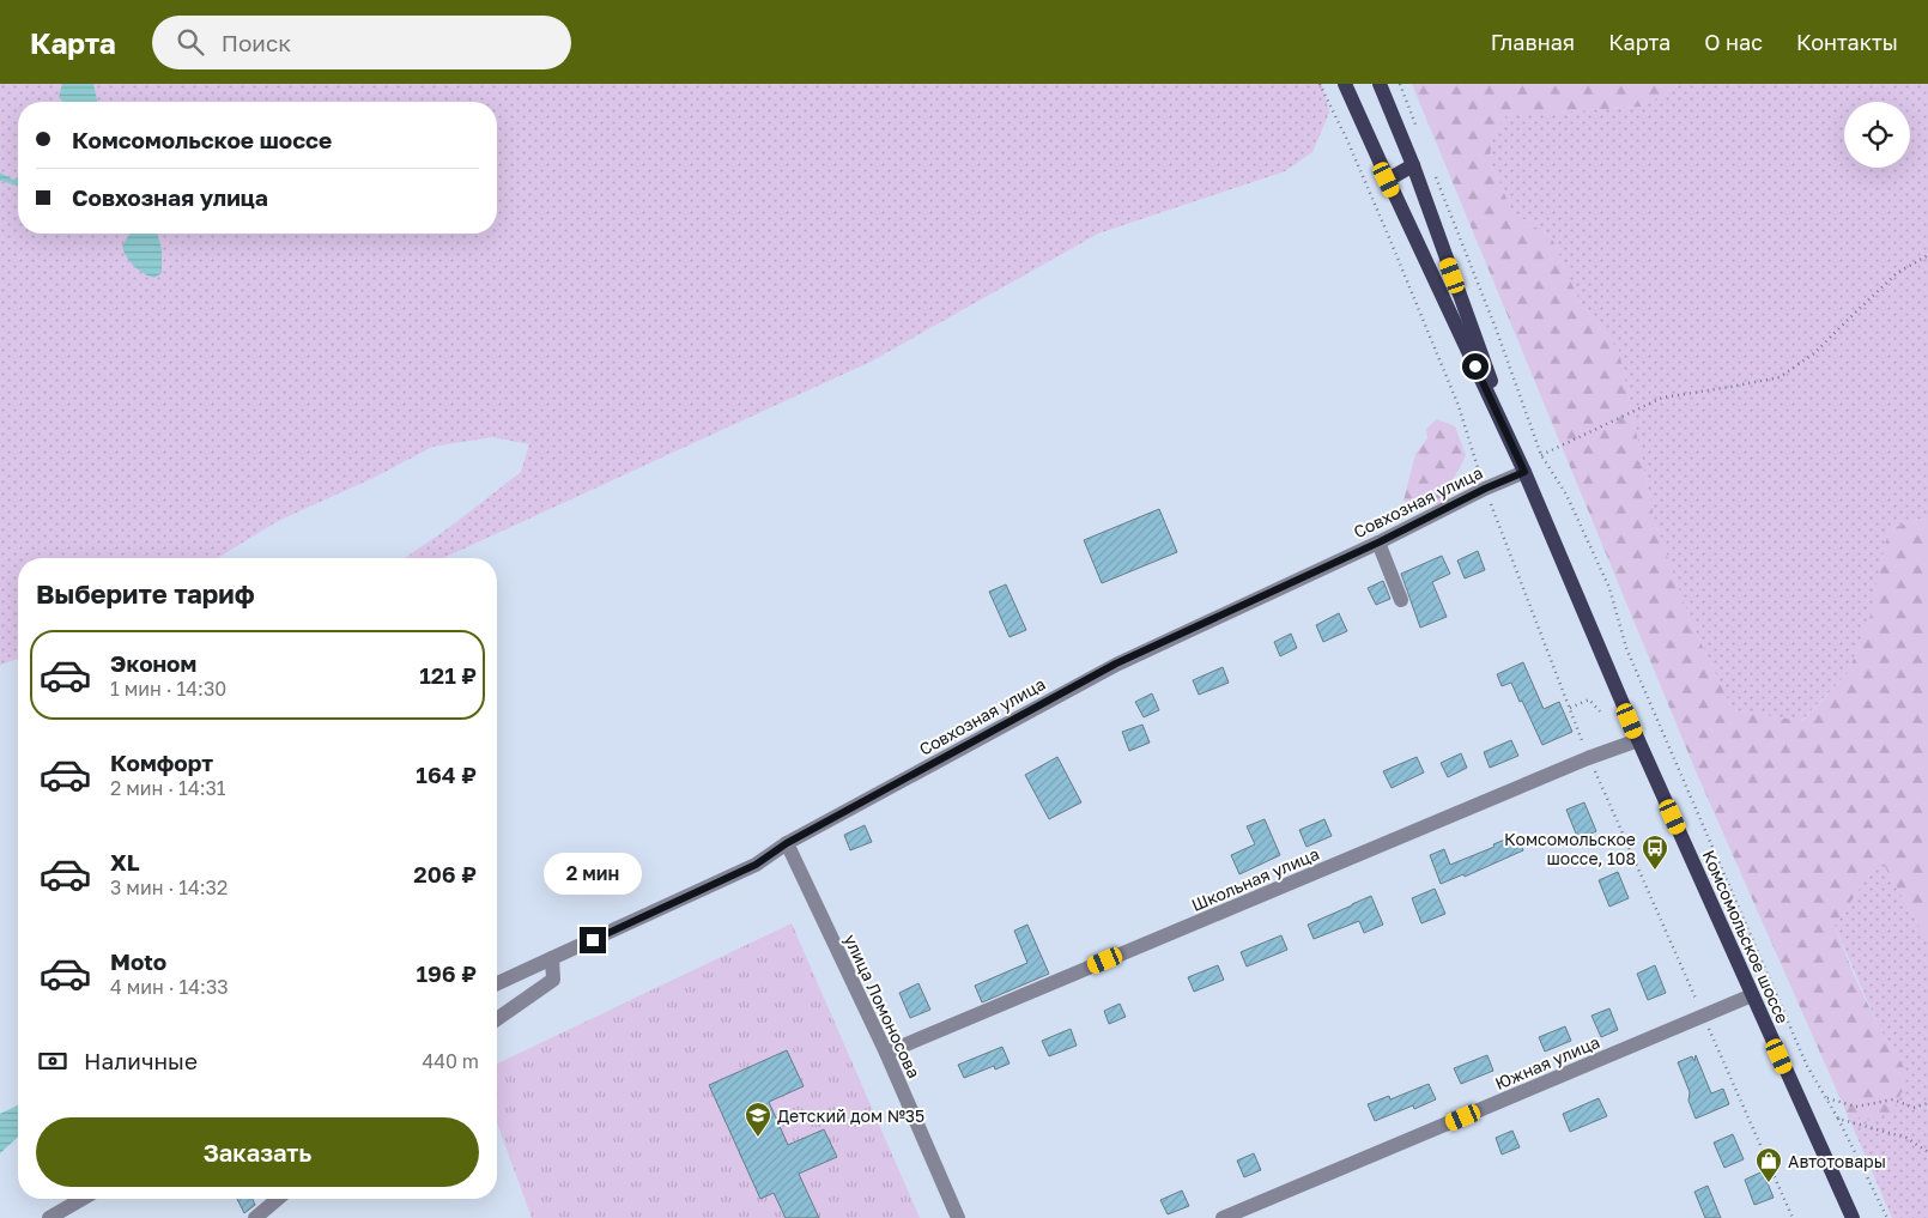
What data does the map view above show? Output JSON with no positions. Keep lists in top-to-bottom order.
{
  "streets": {
    "main road": ["Комсомольское шоссе"],
    "street": [
      "Совхозная улица",
      "Школьная улица",
      "улица Ломоносова",
      "Южная улица"
    ]
  },
  "crossings": [
    ["Совхозная улица", "Комсомольское шоссе"],
    ["Совхозная улица", "улица Ломоносова"],
    ["Школьная улица", "Комсомольское шоссе"],
    ["Школьная улица", "улица Ломоносова"],
    ["Комсомольское шоссе", "Южная улица"]
  ],
  "places": {
    "bus stop": ["Комсомольское шоссе, 108"],
    "school or university": ["Детский дом №35"],
    "shop": ["Автотовары"]
  },
  "page": {
    "header": "Карта",
    "search": "Поиск",
    "nav": [
      "Главная",
      "Карта",
      "О нас",
      "Контакты"
    ],
    "banner": ["Комсомольское шоссе", "Совхозная улица"],
    "heading": "Выберите тариф",
    "list": [
      {
        "name": "Эконом",
        "note": "1 мин · 14:30",
        "value": "121 ₽"
      },
      {
        "name": "Комфорт",
        "note": "2 мин · 14:31",
        "value": "164 ₽"
      },
      {
        "name": "XL",
        "note": "3 мин · 14:32",
        "value": "206 ₽"
      },
      {
        "name": "Moto",
        "note": "4 мин · 14:33",
        "value": "196 ₽"
      }
    ],
    "bubble": "2 мин",
    "pay": ["Наличные", "440 m"],
    "buttons": "Заказать"
  }
}
